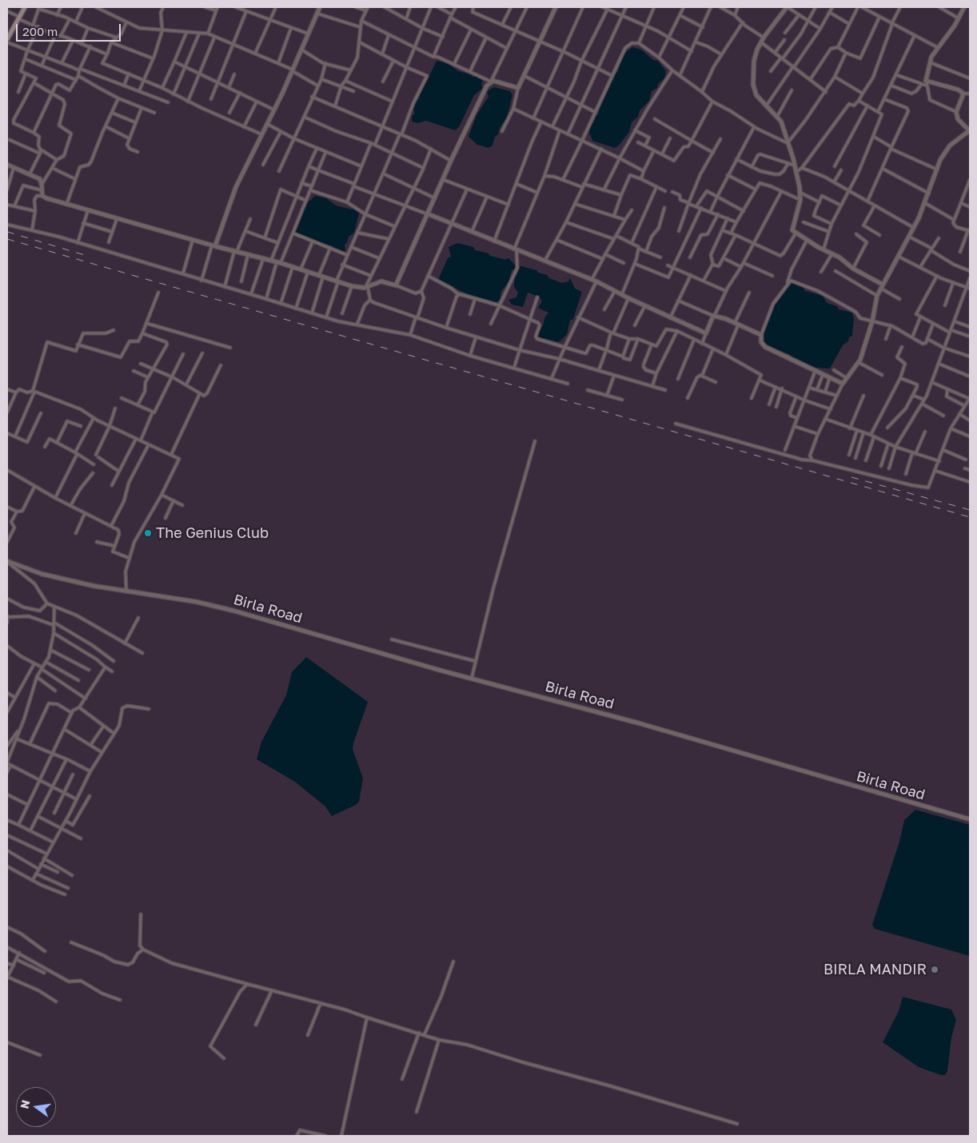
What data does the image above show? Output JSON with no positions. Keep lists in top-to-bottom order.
{
  "streets": {
    "street": ["Birla Road"]
  },
  "places": ["The Genius Club", "BIRLA MANDIR"],
  "scale_bar": "200 m",
  "north": "left"
}
